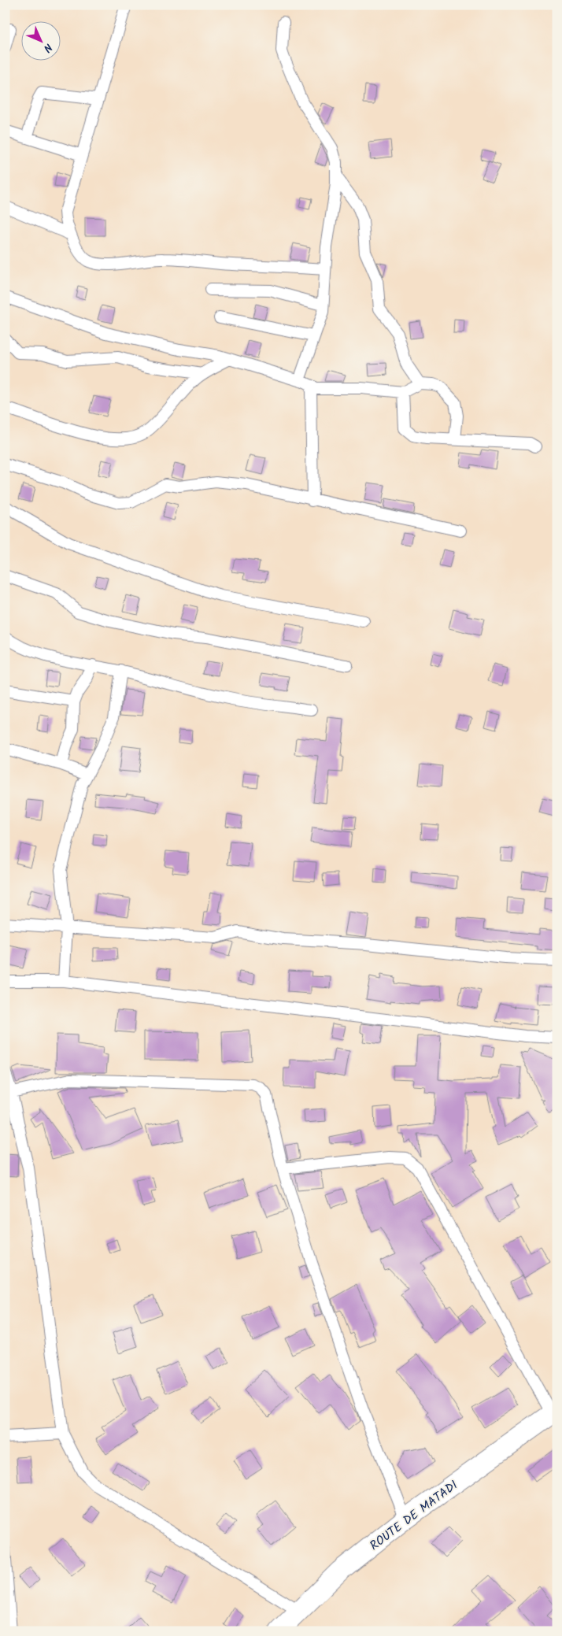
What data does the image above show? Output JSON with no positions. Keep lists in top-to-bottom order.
{
  "streets": {
    "highway": ["ROUTE DE MATADI"]
  },
  "north": "bottom right"
}
